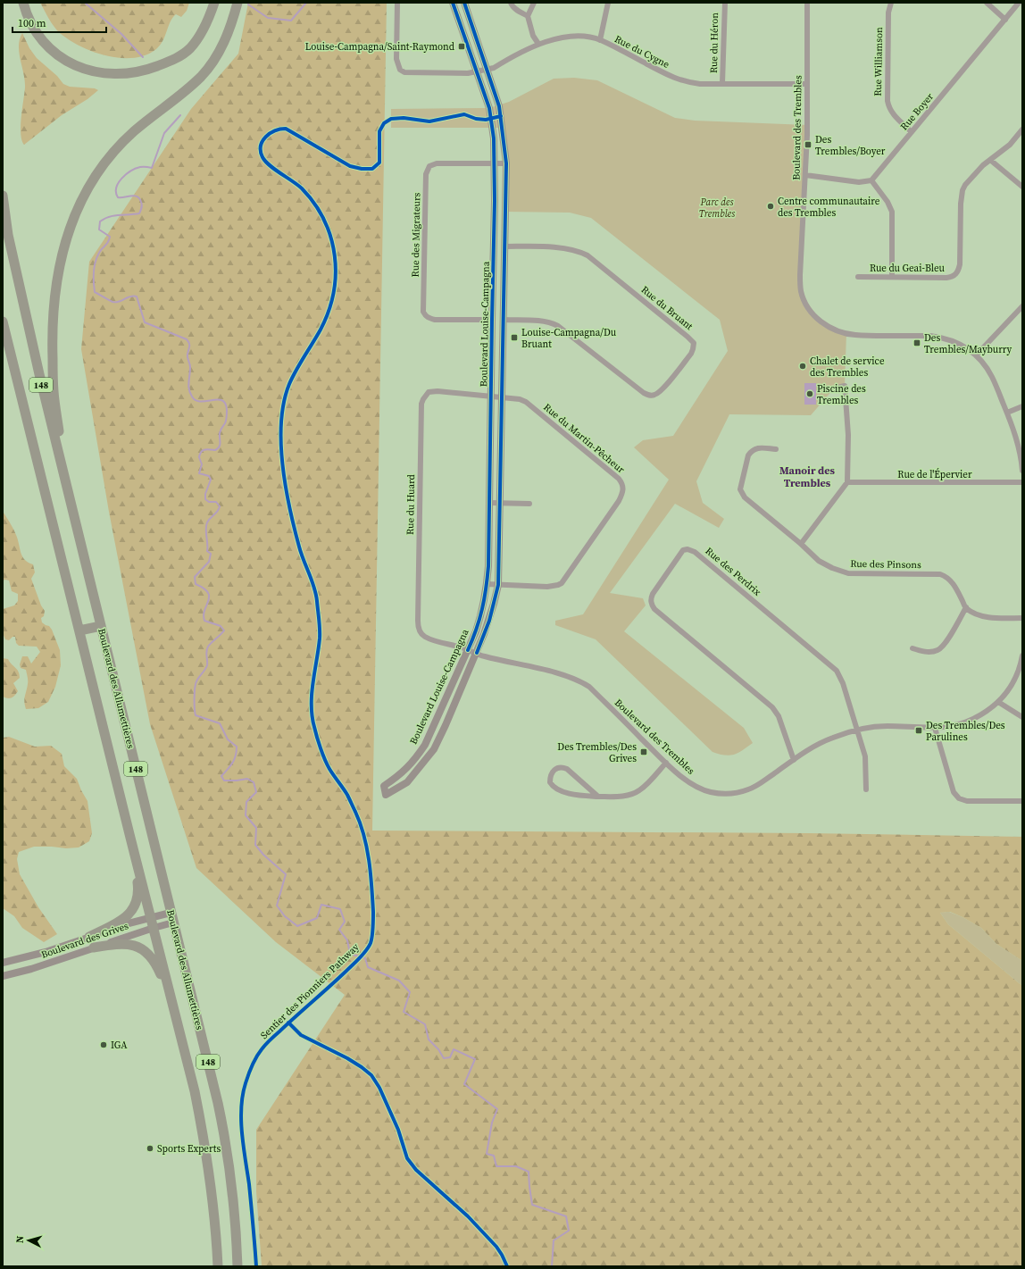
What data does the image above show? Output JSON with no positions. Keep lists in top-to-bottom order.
{
  "streets": {
    "highway": ["148", "Boulevard des Allumettières"],
    "street": [
      "Rue du Héron",
      "Rue du Cygne",
      "Rue Williamson",
      "Rue Boyer",
      "Boulevard des Trembles",
      "Rue des Migrateurs",
      "Rue du Geai-Bleu",
      "Rue du Bruant",
      "Boulevard Louise-Campagna",
      "Rue du Martin-Pêcheur",
      "Rue de l'Épervier",
      "Rue du Huard",
      "Rue des Pinsons",
      "Rue des Perdrix",
      "Boulevard des Grives"
    ],
    "cycle path": ["Sentier des Pionniers Pathway"]
  },
  "crossings": [
    ["Rue du Héron", "Rue du Cygne"],
    ["Rue du Cygne", "Boulevard des Trembles"],
    ["Rue du Cygne", "Boulevard Louise-Campagna"],
    ["Rue Williamson", "Rue Boyer"],
    ["Boulevard des Trembles", "Boulevard Louise-Campagna"],
    ["Boulevard des Trembles", "Rue du Huard"],
    ["Boulevard des Trembles", "Rue des Perdrix"],
    ["Rue des Migrateurs", "Boulevard Louise-Campagna"],
    ["Rue du Bruant", "Boulevard Louise-Campagna"],
    ["Boulevard Louise-Campagna", "Rue du Martin-Pêcheur"],
    ["Boulevard Louise-Campagna", "Rue du Huard"],
    ["Rue du Martin-Pêcheur", "Rue du Huard"],
    ["Boulevard des Allumettières", "Boulevard des Grives"]
  ],
  "districts": ["Manoir des Trembles"],
  "parks": ["Parc des Trembles"],
  "places": {
    "transit": [
      "Louise-Campagna/Saint-Raymond",
      "Des Trembles/Boyer",
      "Louise-Campagna/Du Bruant",
      "Des Trembles/Mayburry",
      "Des Trembles/Des Parulines",
      "Des Trembles/Des Grives"
    ],
    "other": [
      "Centre communautaire des Trembles",
      "Chalet de service des Trembles",
      "Piscine des Trembles",
      "IGA",
      "Sports Experts"
    ]
  },
  "scale_bar": "100 m",
  "north": "left"
}
